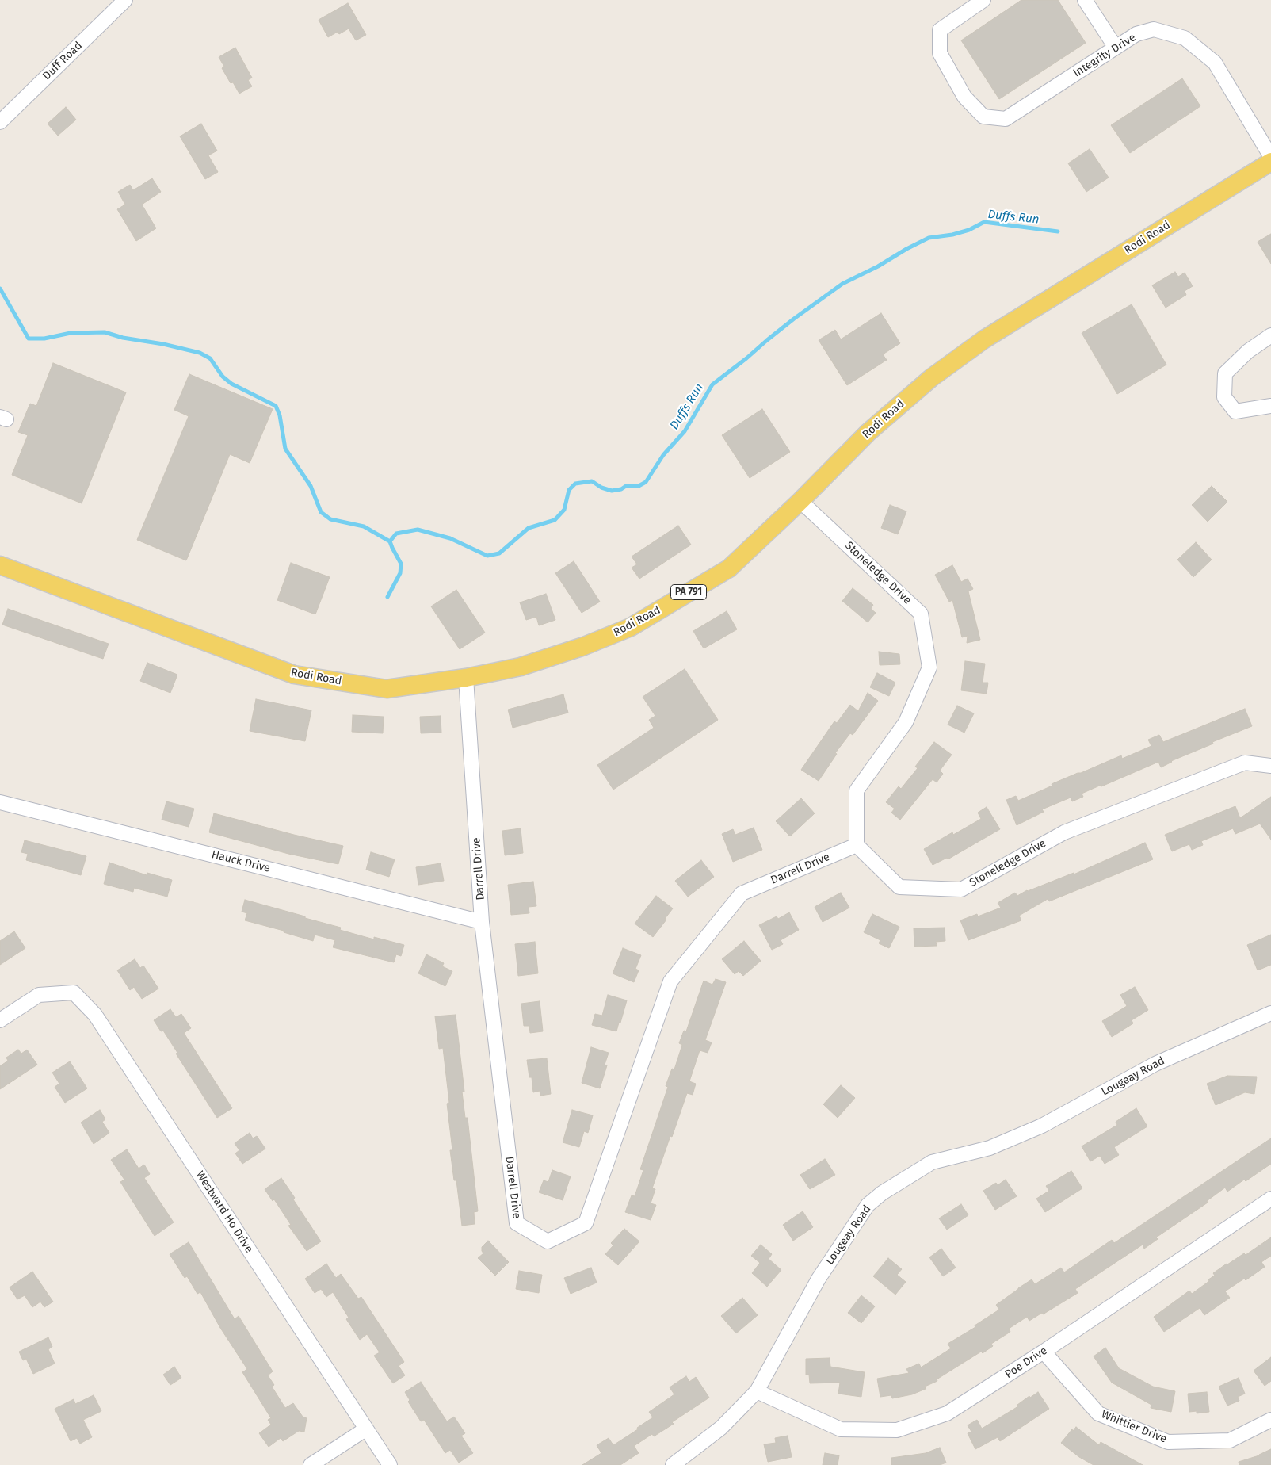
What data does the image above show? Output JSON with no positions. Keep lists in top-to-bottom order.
{
  "streets": {
    "main road": ["Rodi Road", "PA 791"],
    "street": [
      "Integrity Drive",
      "Duff Road",
      "Stoneledge Drive",
      "Hauck Drive",
      "Darrell Drive",
      "Lougeay Road",
      "Westward Ho Drive",
      "Poe Drive",
      "Whittier Drive"
    ]
  },
  "crossings": [
    ["Rodi Road", "Stoneledge Drive"],
    ["Rodi Road", "Darrell Drive"],
    ["Stoneledge Drive", "Darrell Drive"],
    ["Hauck Drive", "Darrell Drive"],
    ["Lougeay Road", "Poe Drive"],
    ["Poe Drive", "Whittier Drive"]
  ],
  "water": ["Duffs Run"]
}
